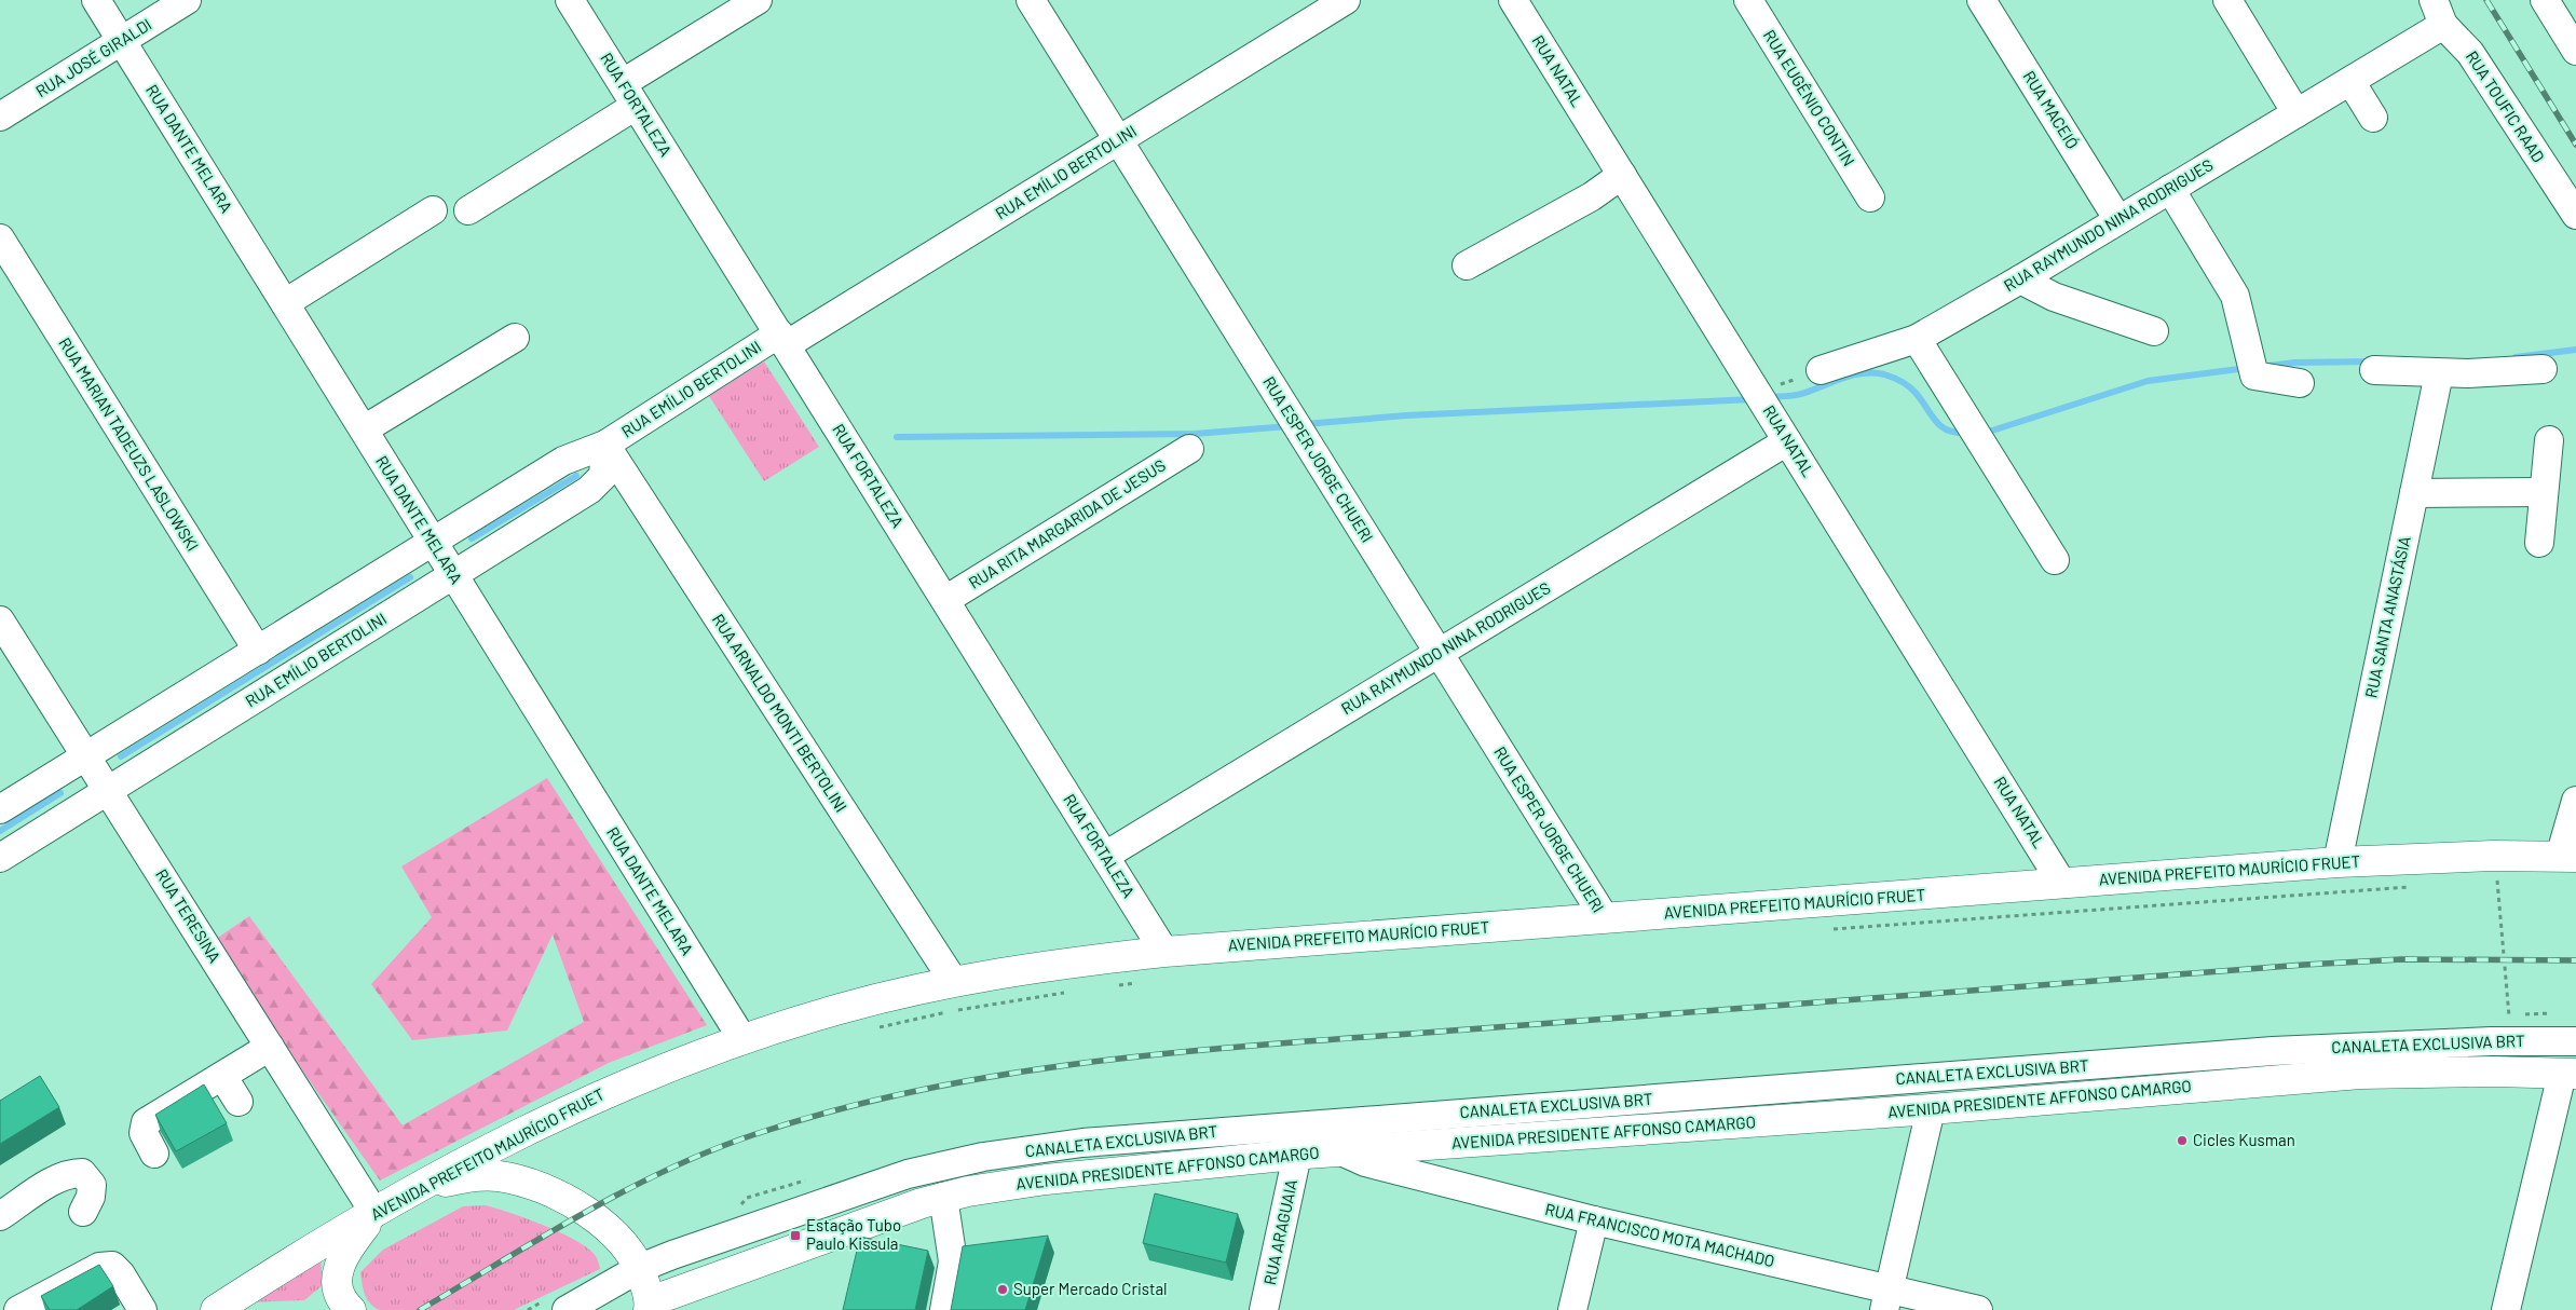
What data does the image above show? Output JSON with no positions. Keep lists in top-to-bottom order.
{
  "streets": {
    "main road": ["AVENIDA PREFEITO MAURÍCIO FRUET", "AVENIDA PRESIDENTE AFFONSO CAMARGO"],
    "street": [
      "RUA JOSÉ GIRALDI",
      "RUA NATAL",
      "RUA EUGÊNIO CONTIN",
      "RUA FORTALEZA",
      "RUA TOUFIC RAAD",
      "RUA MACEIÓ",
      "RUA DANTE MELARA",
      "RUA EMÍLIO BERTOLINI",
      "RUA RAYMUNDO NINA RODRIGUES",
      "RUA MARIAN TADEUZS LASLOWSKI",
      "RUA ESPER JORGE CHUERI",
      "RUA RITA MARGARIDA DE JESUS",
      "RUA SANTA ANASTÁSIA",
      "RUA ARNALDO MONTI BERTOLINI",
      "RUA TERESINA",
      "CANALETA EXCLUSIVA BRT",
      "RUA ARAGUAIA",
      "RUA FRANCISCO MOTA MACHADO"
    ]
  },
  "crossings": [
    ["RUA JOSÉ GIRALDI", "RUA DANTE MELARA"],
    ["RUA NATAL", "RUA RAYMUNDO NINA RODRIGUES"],
    ["RUA NATAL", "AVENIDA PREFEITO MAURÍCIO FRUET"],
    ["RUA FORTALEZA", "RUA EMÍLIO BERTOLINI"],
    ["RUA FORTALEZA", "RUA RAYMUNDO NINA RODRIGUES"],
    ["RUA FORTALEZA", "RUA RITA MARGARIDA DE JESUS"],
    ["RUA FORTALEZA", "AVENIDA PREFEITO MAURÍCIO FRUET"],
    ["RUA TOUFIC RAAD", "RUA RAYMUNDO NINA RODRIGUES"],
    ["RUA MACEIÓ", "RUA RAYMUNDO NINA RODRIGUES"],
    ["RUA DANTE MELARA", "RUA EMÍLIO BERTOLINI"],
    ["RUA DANTE MELARA", "AVENIDA PREFEITO MAURÍCIO FRUET"],
    ["RUA EMÍLIO BERTOLINI", "RUA MARIAN TADEUZS LASLOWSKI"],
    ["RUA EMÍLIO BERTOLINI", "RUA ESPER JORGE CHUERI"],
    ["RUA EMÍLIO BERTOLINI", "RUA ARNALDO MONTI BERTOLINI"],
    ["RUA EMÍLIO BERTOLINI", "RUA TERESINA"],
    ["RUA RAYMUNDO NINA RODRIGUES", "RUA ESPER JORGE CHUERI"],
    ["RUA ESPER JORGE CHUERI", "AVENIDA PREFEITO MAURÍCIO FRUET"],
    ["RUA SANTA ANASTÁSIA", "AVENIDA PREFEITO MAURÍCIO FRUET"],
    ["RUA ARNALDO MONTI BERTOLINI", "AVENIDA PREFEITO MAURÍCIO FRUET"],
    ["AVENIDA PREFEITO MAURÍCIO FRUET", "RUA TERESINA"],
    ["AVENIDA PRESIDENTE AFFONSO CAMARGO", "RUA ARAGUAIA"],
    ["AVENIDA PRESIDENTE AFFONSO CAMARGO", "RUA FRANCISCO MOTA MACHADO"]
  ],
  "places": {
    "other": ["Cicles Kusman", "Super Mercado Cristal"],
    "transit": ["Estação Tubo Paulo Kissula"]
  }
}
